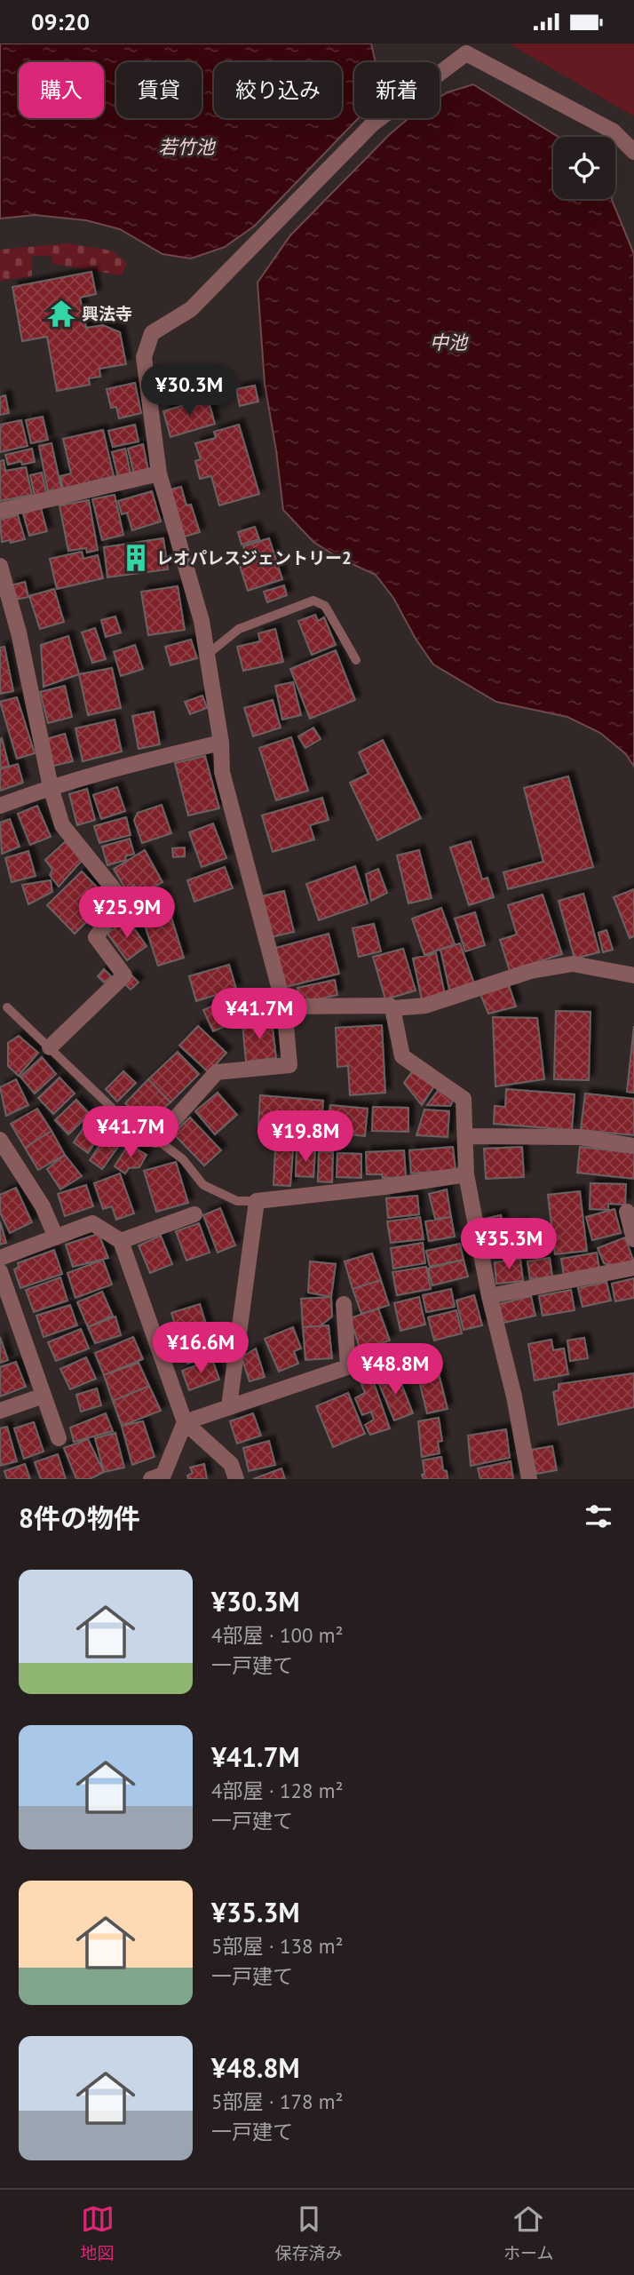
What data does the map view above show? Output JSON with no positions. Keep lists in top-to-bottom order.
{
  "water": ["若竹池", "中池"],
  "places": {
    "temple": ["興法寺"],
    "building": ["レオパレスジェントリー2"]
  },
  "page": {
    "status": "09:20",
    "chip": [
      "購入",
      "賃貸",
      "絞り込み",
      "新着"
    ],
    "price": [
      "¥30.3M",
      "¥25.9M",
      "¥41.7M",
      "¥41.7M",
      "¥19.8M",
      "¥35.3M",
      "¥16.6M",
      "¥48.8M"
    ],
    "heading": "8件の物件",
    "list": [
      {
        "name": "¥30.3M",
        "note": "4部屋 · 100 m² · 一戸建て"
      },
      {
        "name": "¥41.7M",
        "note": "4部屋 · 128 m² · 一戸建て"
      },
      {
        "name": "¥35.3M",
        "note": "5部屋 · 138 m² · 一戸建て"
      },
      {
        "name": "¥48.8M",
        "note": "5部屋 · 178 m² · 一戸建て"
      }
    ],
    "tabs": ["地図", "保存済み", "ホーム"]
  }
}
